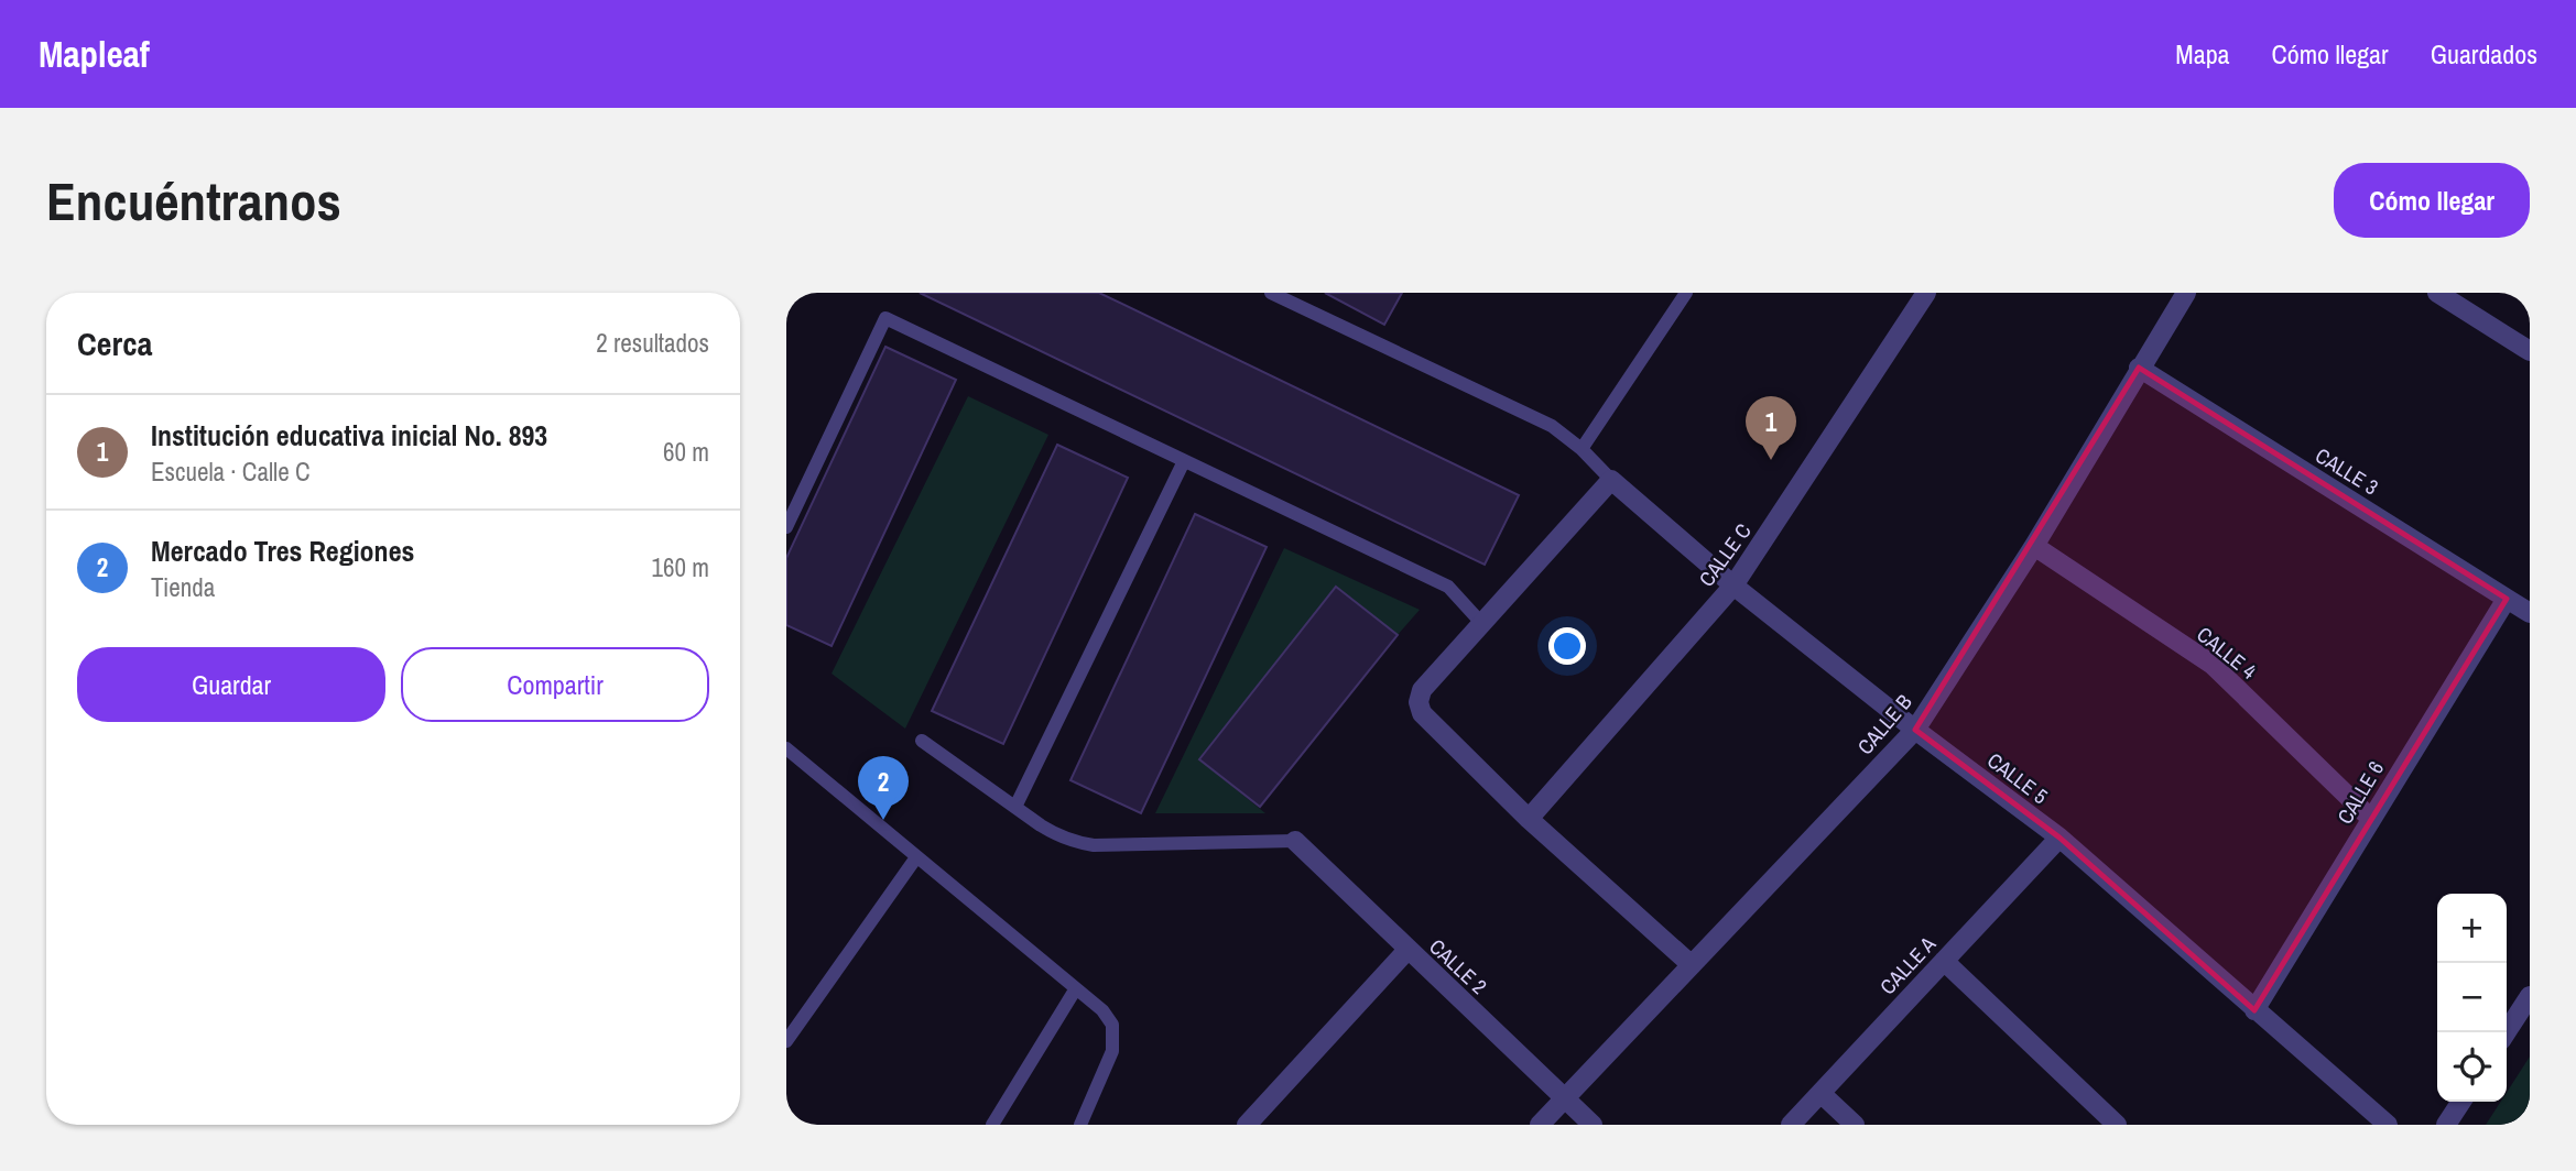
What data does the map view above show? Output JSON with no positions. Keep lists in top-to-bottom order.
{
  "streets": {
    "street": [
      "CALLE 3",
      "CALLE C",
      "CALLE 4",
      "CALLE B",
      "CALLE 5",
      "CALLE 6",
      "CALLE A",
      "CALLE 2"
    ]
  },
  "crossings": [
    ["CALLE 3", "CALLE B"],
    ["CALLE 3", "CALLE 6"],
    ["CALLE C", "CALLE 5"],
    ["CALLE 4", "CALLE B"],
    ["CALLE 4", "CALLE 6"],
    ["CALLE B", "CALLE 5"],
    ["CALLE B", "CALLE 2"],
    ["CALLE 5", "CALLE 6"],
    ["CALLE 5", "CALLE A"]
  ],
  "page": {
    "header": "Mapleaf",
    "nav": ["Mapa", "Cómo llegar", "Guardados"],
    "buttons": [
      "Cómo llegar",
      ["Guardar", "Compartir"]
    ],
    "title": "Encuéntranos",
    "heading": ["Cerca", "2 resultados"],
    "list": [
      {
        "mark": "1",
        "name": "Institución educativa inicial No. 893",
        "note": "Escuela · Calle C",
        "value": "60 m"
      },
      {
        "mark": "2",
        "name": "Mercado Tres Regiones",
        "note": "Tienda",
        "value": "160 m"
      }
    ],
    "pins": ["1", "2"],
    "map_buttons": ["+", "−"]
  }
}
